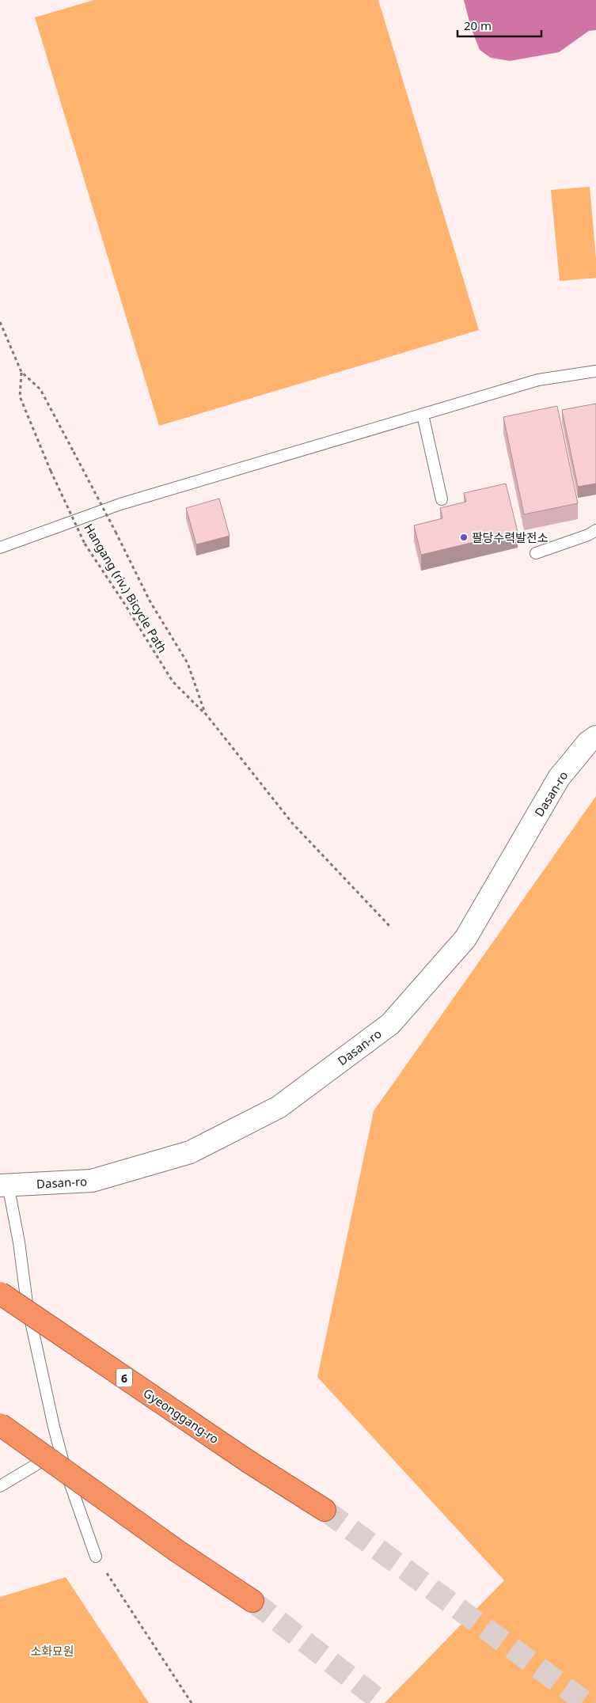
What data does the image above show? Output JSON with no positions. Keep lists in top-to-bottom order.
{
  "streets": {
    "highway": ["6", "Gyeonggang-ro"],
    "street": ["Dasan-ro"],
    "path": ["Hangang (riv.) Bicycle Path"]
  },
  "parks": ["소화묘원"],
  "places": ["팔당수력발전소"],
  "scale_bar": "20 m"
}
